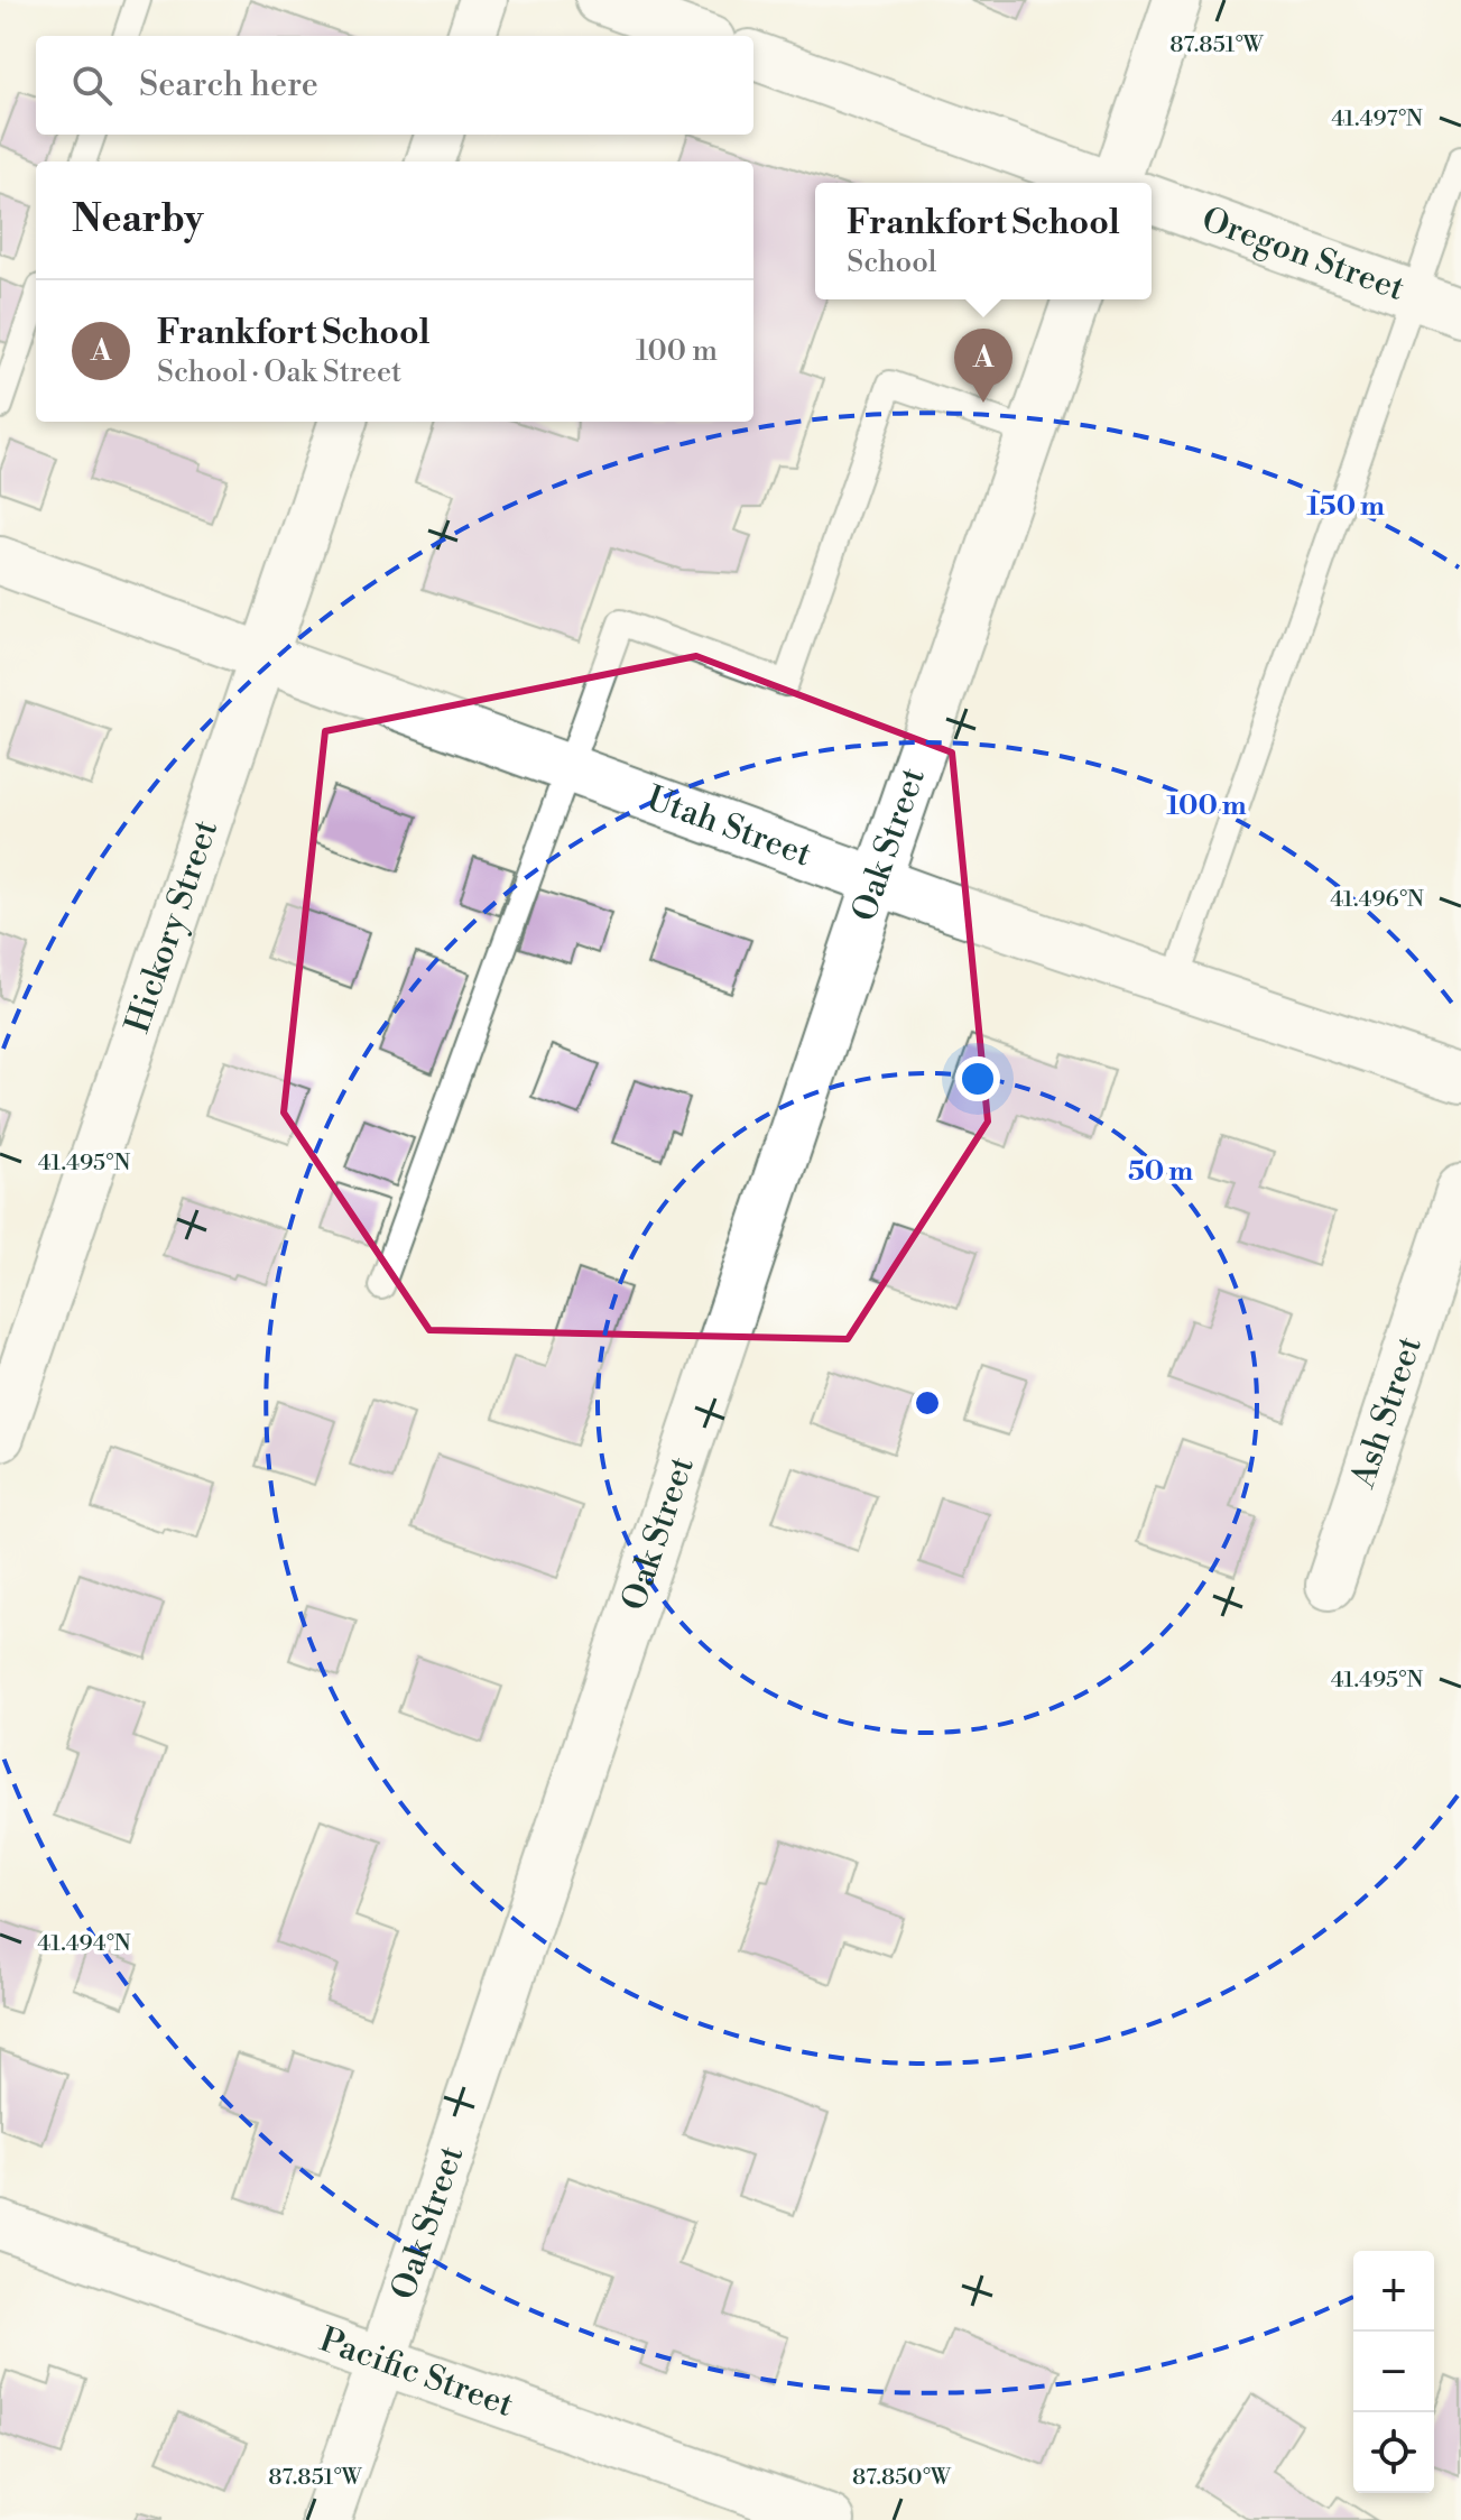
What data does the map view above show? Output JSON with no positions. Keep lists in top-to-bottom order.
{
  "streets": {
    "street": [
      "Oregon Street",
      "Utah Street",
      "Oak Street",
      "Hickory Street",
      "Ash Street",
      "Pacific Street"
    ]
  },
  "crossings": [
    ["Utah Street", "Oak Street"],
    ["Utah Street", "Hickory Street"],
    ["Oak Street", "Pacific Street"]
  ],
  "page": {
    "search": "Search here",
    "heading": "Nearby",
    "popup": ["Frankfort School", "School"],
    "list": [
      {
        "mark": "A",
        "name": "Frankfort School",
        "note": "School · Oak Street",
        "value": "100 m"
      }
    ],
    "pins": "A",
    "map_buttons": ["+", "−"]
  },
  "coordinates": [
    "87.851°W",
    "41.497°N",
    "41.496°N",
    "41.495°N",
    "41.494°N",
    "87.850°W"
  ],
  "rings": ["150 m", "100 m", "50 m"]
}
